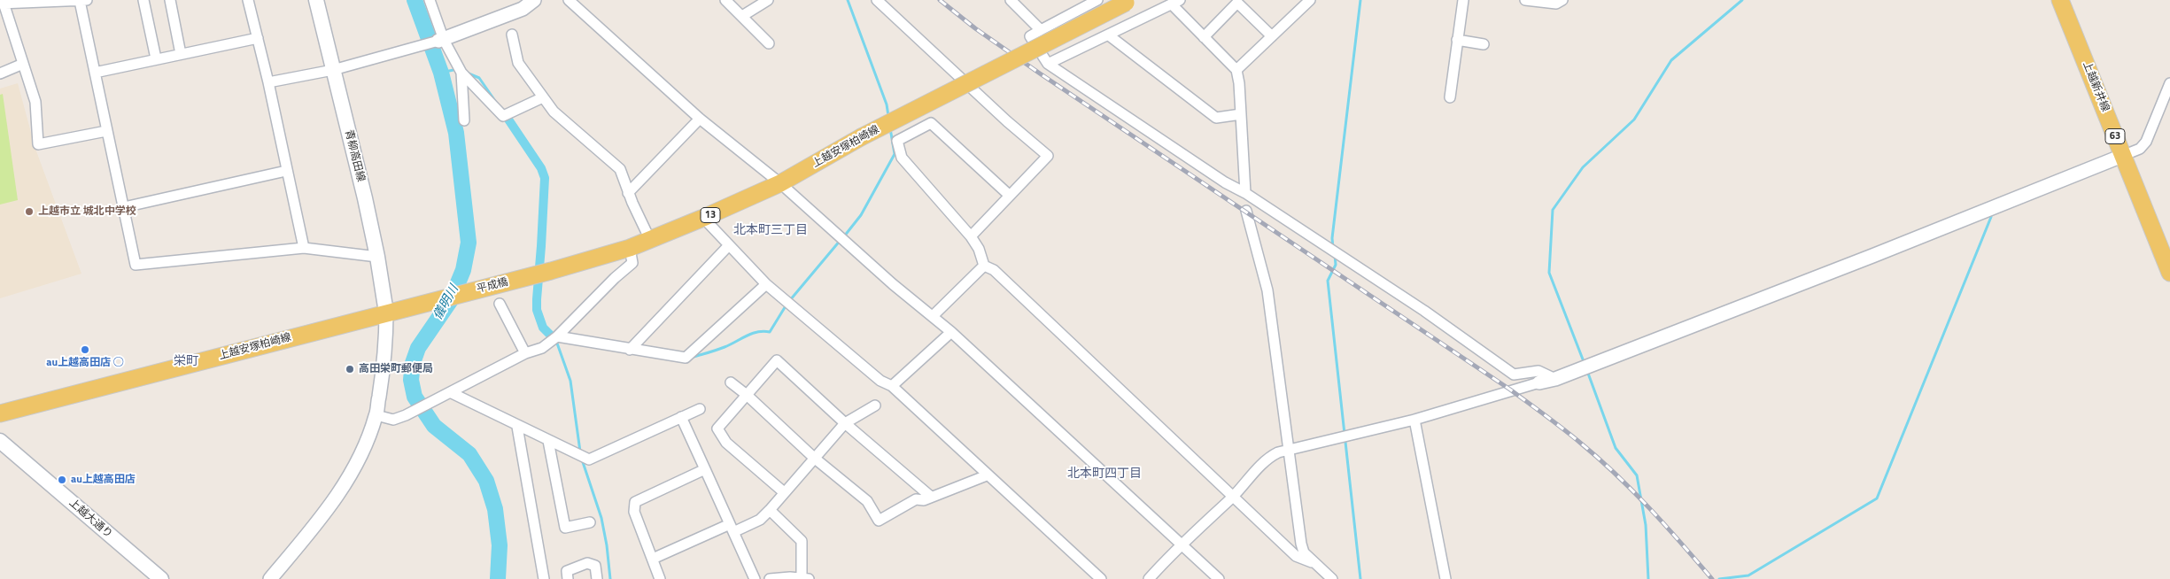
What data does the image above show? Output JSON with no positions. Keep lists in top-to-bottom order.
{
  "streets": {
    "main road": [
      "上越新井線",
      "63",
      "上越安塚柏崎線",
      "青柳高田線",
      "13",
      "平成橋",
      "上越大通り"
    ]
  },
  "crossings": [
    ["上越安塚柏崎線", "青柳高田線"],
    ["上越安塚柏崎線", "平成橋"]
  ],
  "districts": ["北本町三丁目", "栄町", "北本町四丁目"],
  "water": ["儀明川"],
  "places": [
    "上越市立 城北中学校",
    "au上越高田店 ○",
    "高田栄町郵便局",
    "au上越高田店"
  ]
}
